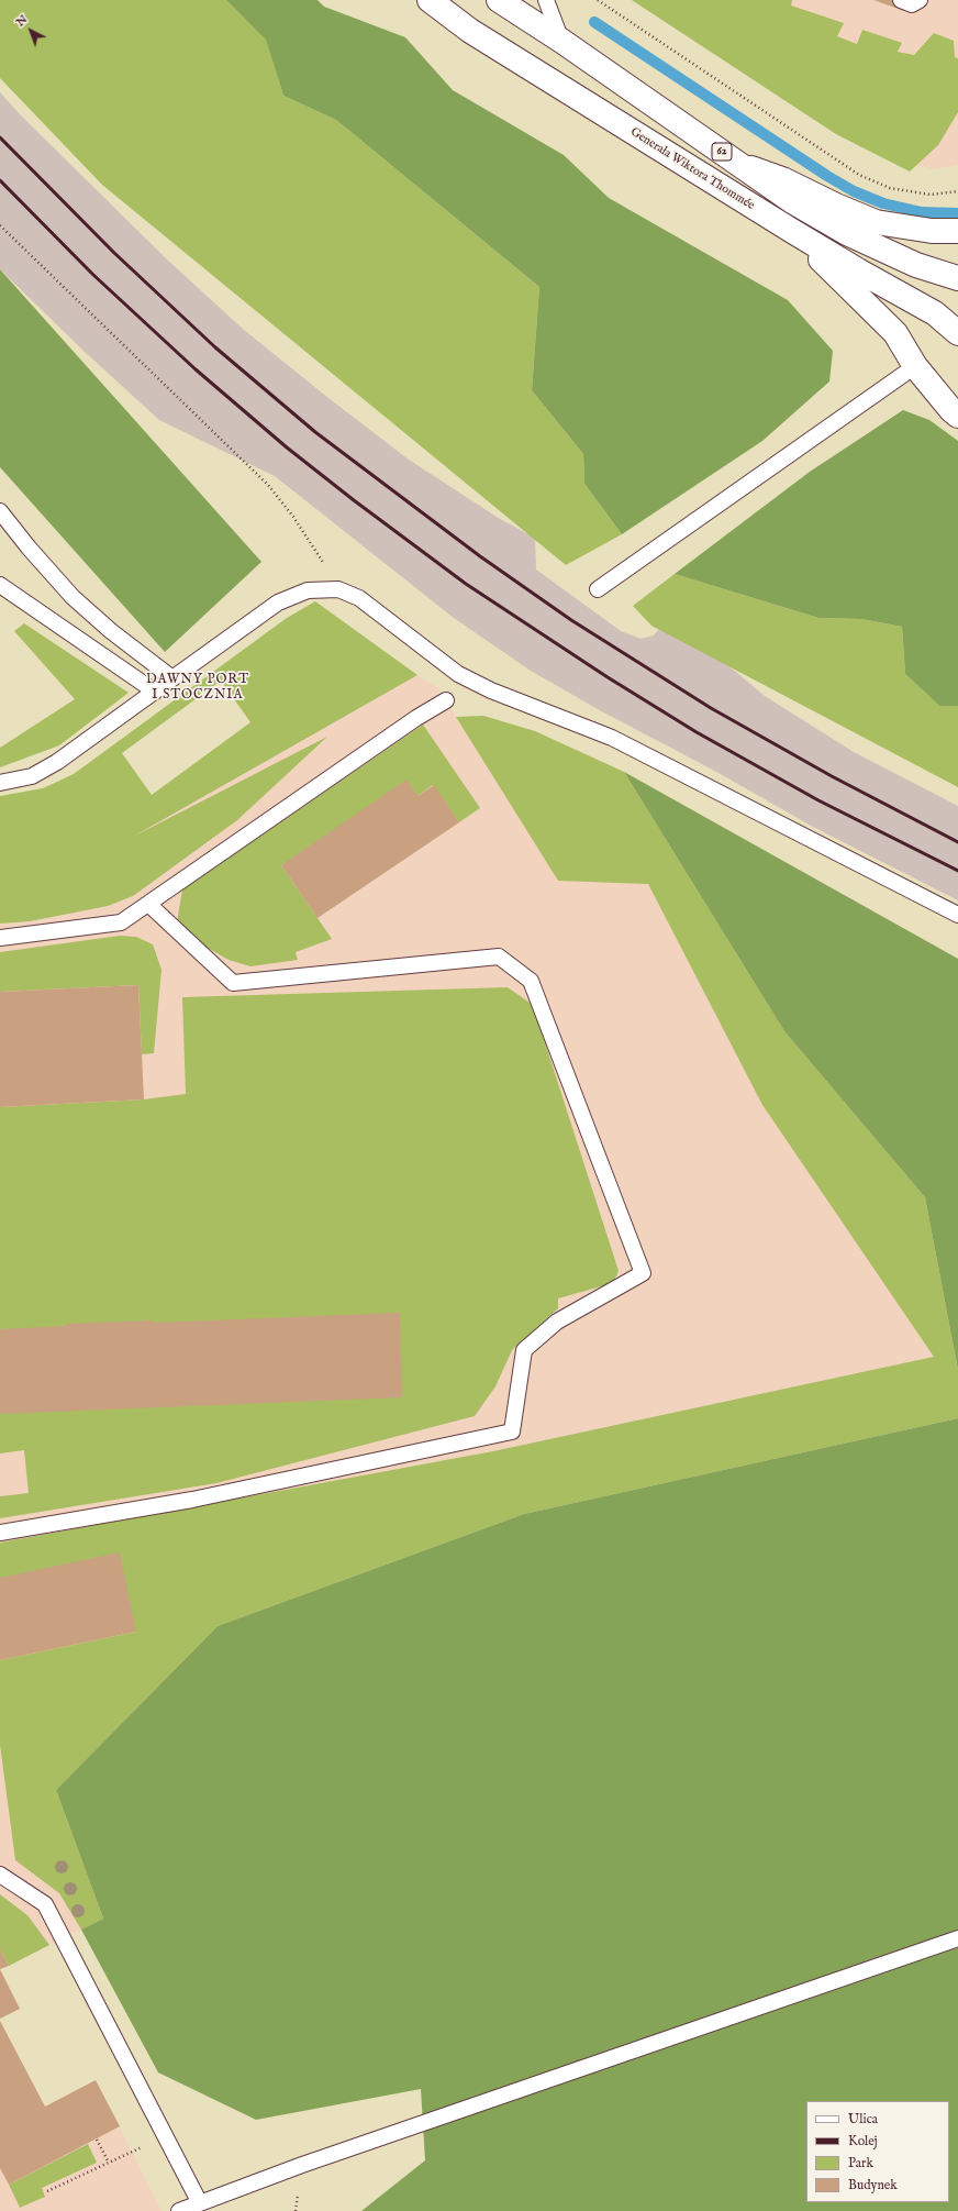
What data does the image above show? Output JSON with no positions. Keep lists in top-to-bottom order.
{
  "streets": {
    "main road": ["62", "Generała Wiktora Thommée"]
  },
  "crossings": [
    ["62", "Generała Wiktora Thommée"]
  ],
  "districts": ["DAWNY PORT I STOCZNIA"],
  "legend": [
    "Ulica",
    "Kolej",
    "Park",
    "Budynek"
  ],
  "north": "top left"
}
